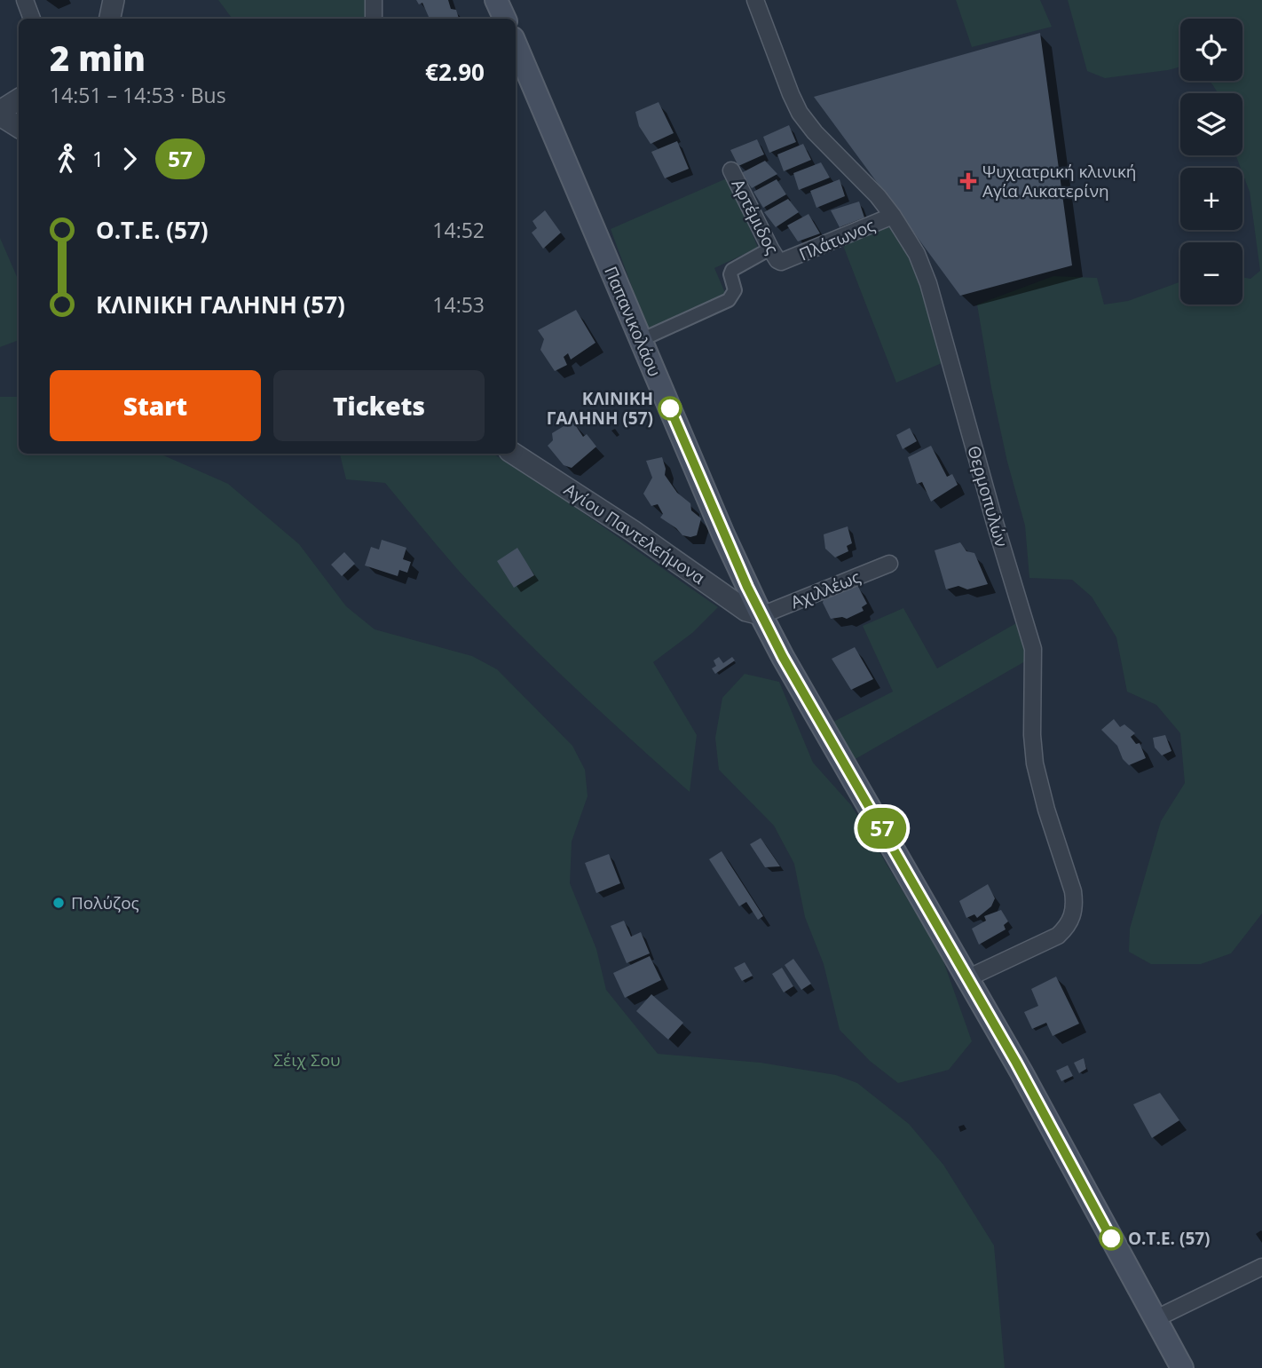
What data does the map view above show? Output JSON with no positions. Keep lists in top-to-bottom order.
{
  "streets": {
    "main road": ["Παπανικολάου"],
    "street": [
      "Αρτέμιδος",
      "Πλάτωνος",
      "Θερμοπυλών",
      "Αγίου Παντελεήμονα",
      "Αχιλλέως"
    ]
  },
  "crossings": [
    ["Αρτέμιδος", "Πλάτωνος"],
    ["Πλάτωνος", "Θερμοπυλών"],
    ["Παπανικολάου", "Θερμοπυλών"],
    ["Παπανικολάου", "Αγίου Παντελεήμονα"],
    ["Παπανικολάου", "Αχιλλέως"],
    ["Αγίου Παντελεήμονα", "Αχιλλέως"]
  ],
  "parks": ["Σέιχ Σου"],
  "places": {
    "health": ["Ψυχιατρική κλινική Αγία Αικατερίνη"],
    "other": ["ΚΛΙΝΙΚΗ ΓΑΛΗΝΗ (57)", "Πολύζος", "Ο.Τ.Ε. (57)"]
  },
  "lines": ["bus line 57"],
  "page": {
    "on_map": "57",
    "map_buttons": ["+", "−"],
    "heading": ["2 min", "14:51 – 14:53 · Bus", "€2.90"],
    "legs": ["1", "57"],
    "list": [
      {
        "name": "Ο.Τ.Ε. (57)",
        "value": "14:52"
      },
      {
        "name": "ΚΛΙΝΙΚΗ ΓΑΛΗΝΗ (57)",
        "value": "14:53"
      }
    ],
    "buttons": ["Start", "Tickets"]
  }
}
